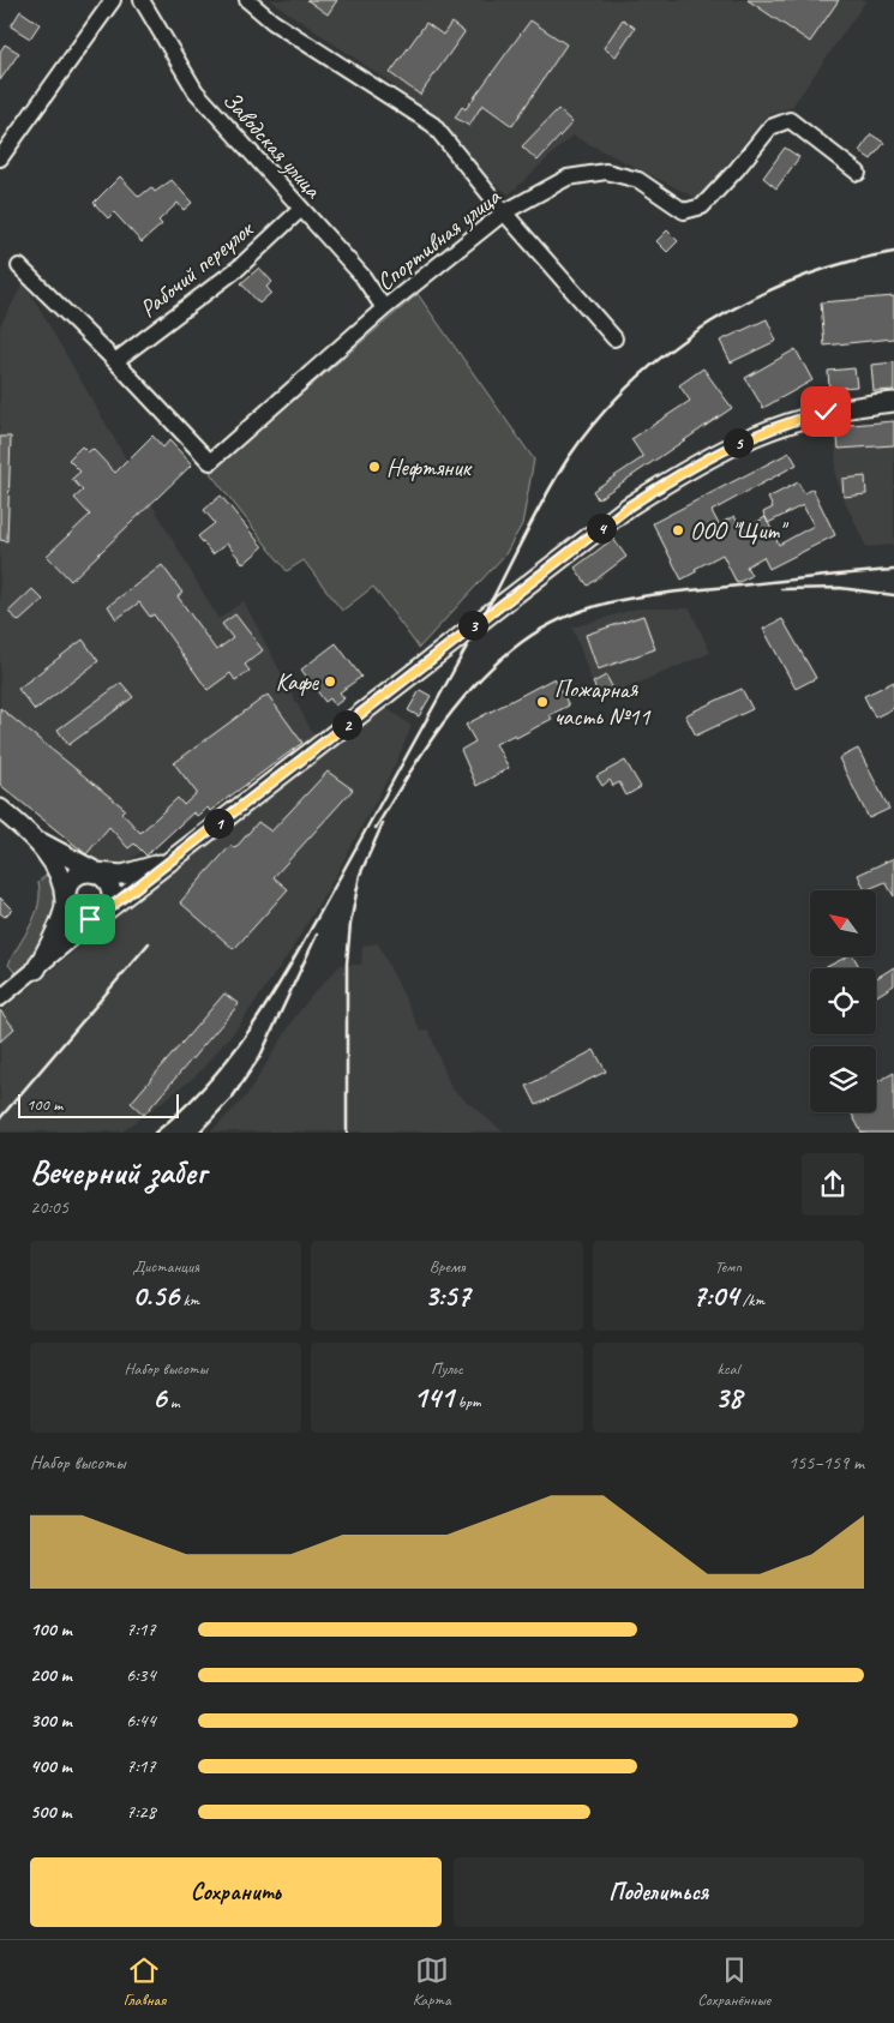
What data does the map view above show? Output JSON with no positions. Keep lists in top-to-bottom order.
{
  "streets": {
    "street": ["Заводская улица", "Спортивная улица", "Рабочий переулок"]
  },
  "crossings": [
    ["Заводская улица", "Спортивная улица"],
    ["Заводская улица", "Рабочий переулок"],
    ["Спортивная улица", "Рабочий переулок"]
  ],
  "places": [
    "Нефтяник",
    "ООО \"Щит\"",
    "Кафе",
    "Пожарная часть №11"
  ],
  "scale_bar": "100 m",
  "north": "top left",
  "page": {
    "pins": [
      "5",
      "4",
      "3",
      "2",
      "1"
    ],
    "scale": "100 m",
    "heading": ["Вечерний забег", "20:05"],
    "stats": [
      ["Дистанция", "0.56 km"],
      ["Время", "3:57"],
      ["Темп", "7:04 /km"],
      ["Набор высоты", "6 m"],
      ["Пульс", "141 bpm"],
      ["kcal", "38"]
    ],
    "chart": ["Набор высоты", "155–159 m"],
    "list": [
      {
        "name": "100 m",
        "note": "7:17"
      },
      {
        "name": "200 m",
        "note": "6:34"
      },
      {
        "name": "300 m",
        "note": "6:44"
      },
      {
        "name": "400 m",
        "note": "7:17"
      },
      {
        "name": "500 m",
        "note": "7:28"
      }
    ],
    "buttons": ["Сохранить", "Поделиться"],
    "tabs": ["Главная", "Карта", "Сохранённые"]
  }
}
